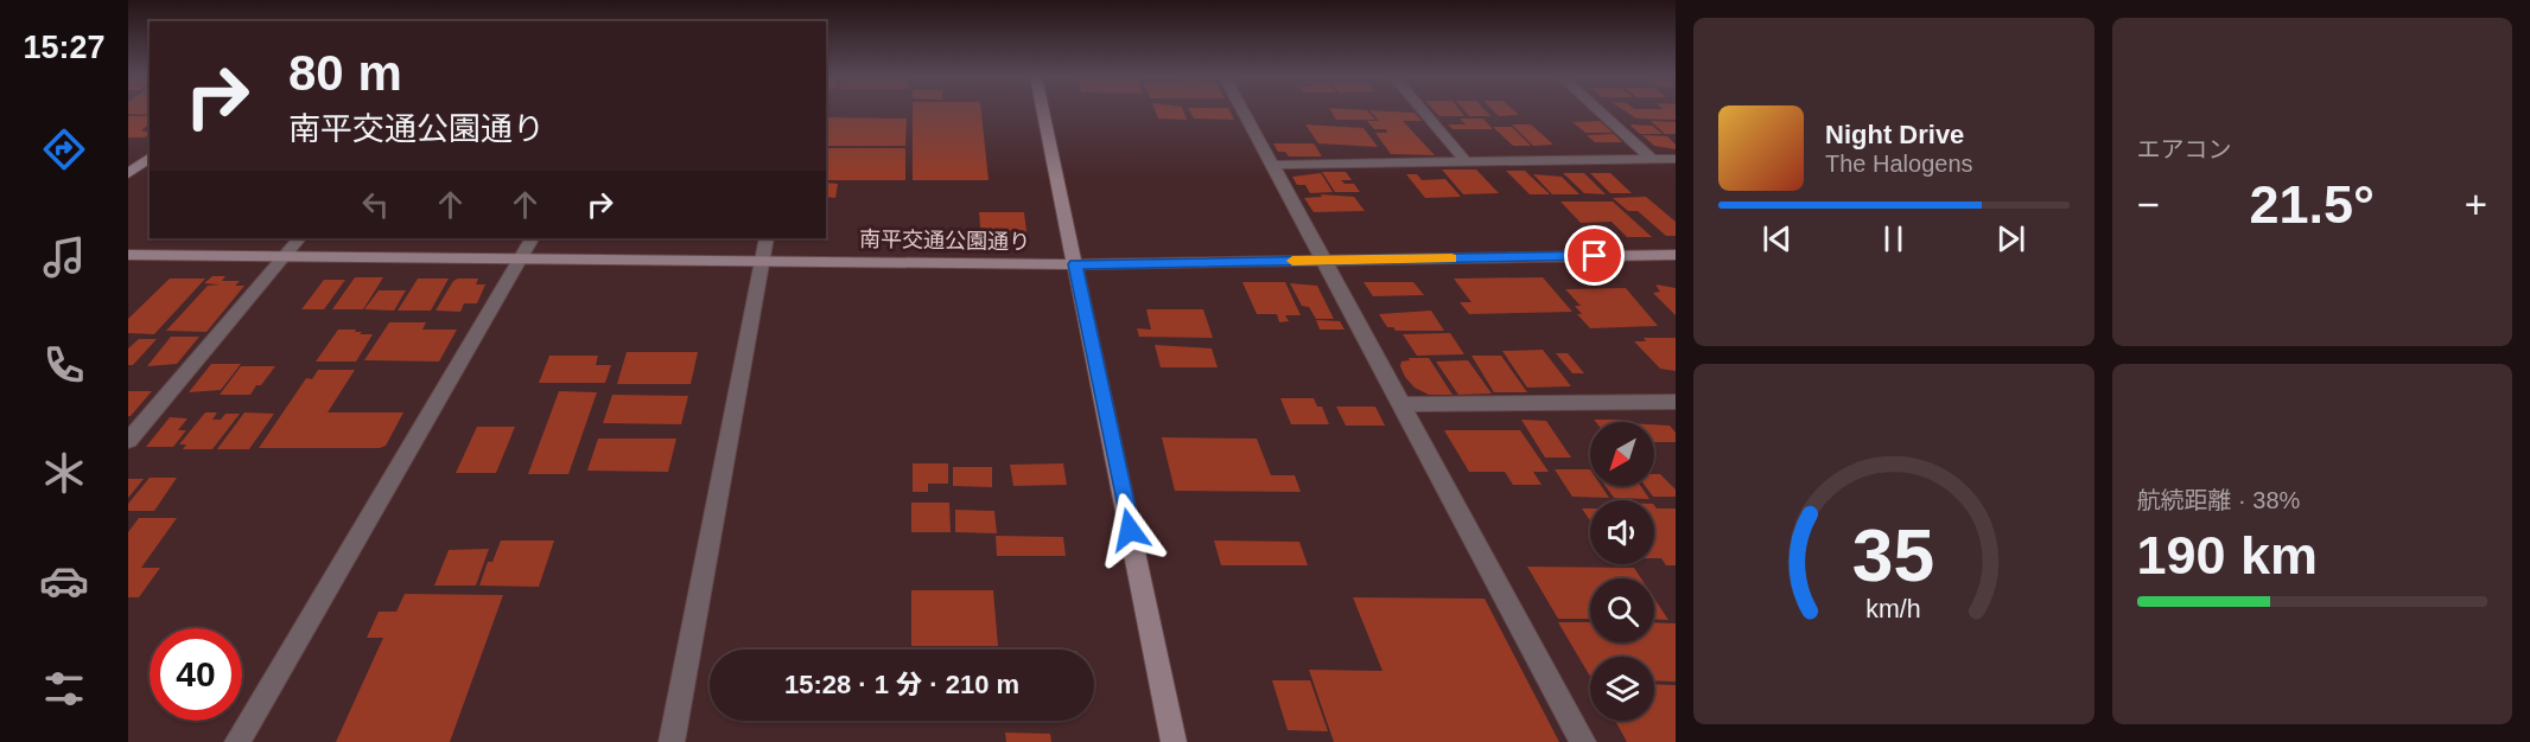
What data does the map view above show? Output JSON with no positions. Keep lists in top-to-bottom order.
{
  "streets": {
    "street": ["南平交通公園通り"]
  },
  "north": "bottom left",
  "page": {
    "tabs": "15:27",
    "tile": [
      "エアコン",
      ["航続距離 · 38%", "190 km"]
    ],
    "turn": ["80 m", "南平交通公園通り"],
    "song": ["Night Drive", "The Halogens"],
    "heat": ["−", "21.5°", "+"],
    "limit": "40",
    "trip": "15:28 · 1 分 · 210 m",
    "gauge": ["35", "km/h"]
  }
}
